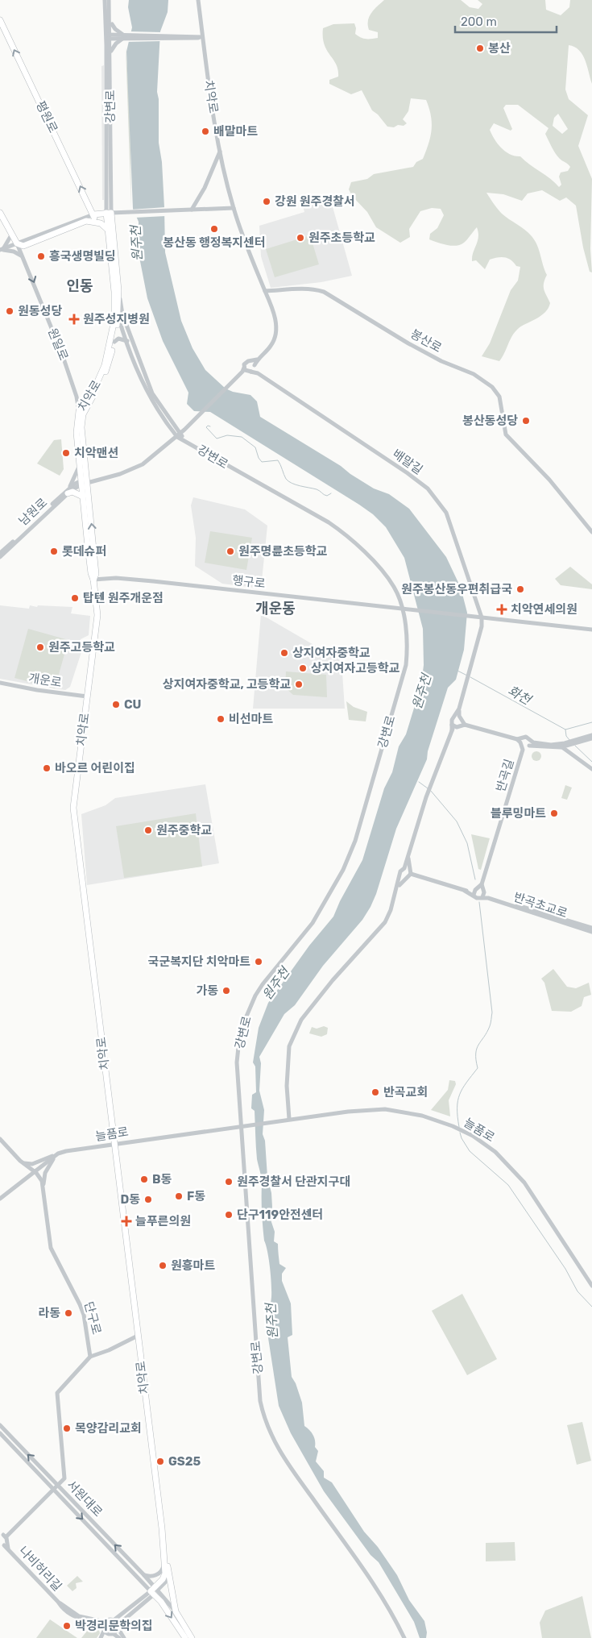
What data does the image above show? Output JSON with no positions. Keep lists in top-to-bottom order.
{
  "streets": {
    "main road": [
      "치악로",
      "강변로",
      "평원로",
      "원일로"
    ],
    "street": [
      "봉산로",
      "배말길",
      "남원로",
      "행구로",
      "개운로",
      "반곡길",
      "반곡초교로",
      "늘품로",
      "단구로",
      "서원대로",
      "나비허리길"
    ]
  },
  "crossings": [
    ["치악로", "강변로"],
    ["치악로", "원일로"],
    ["치악로", "남원로"],
    ["치악로", "행구로"],
    ["치악로", "개운로"],
    ["치악로", "늘품로"],
    ["치악로", "서원대로"],
    ["강변로", "남원로"],
    ["강변로", "행구로"],
    ["강변로", "늘품로"],
    ["배말길", "행구로"],
    ["반곡길", "반곡초교로"],
    ["늘품로", "단구로"]
  ],
  "one_way": ["평원로", "원일로"],
  "districts": ["인동", "개운동"],
  "water": ["원주천", "화천"],
  "places": {
    "other": [
      "봉산",
      "배말마트",
      "강원 원주경찰서",
      "봉산동 행정복지센터",
      "원주초등학교",
      "흥국생명빌딩",
      "원동성당",
      "봉산동성당",
      "치악맨션",
      "롯데슈퍼",
      "원주명륜초등학교",
      "원주봉산동우편취급국",
      "탑텐 원주개운점",
      "원주고등학교",
      "상지여자중학교",
      "상지여자고등학교",
      "상지여자중학교, 고등학교",
      "CU",
      "비선마트",
      "바오르 어린이집",
      "블루밍마트",
      "원주중학교",
      "국군복지단 치악마트",
      "가동",
      "반곡교회",
      "B동",
      "원주경찰서 단관지구대",
      "F동",
      "D동",
      "단구119안전센터",
      "원흥마트",
      "라동",
      "목양감리교회",
      "GS25",
      "박경리문학의집"
    ],
    "health": ["원주성지병원", "치악연세의원", "늘푸른의원"]
  },
  "scale_bar": "200 m"
}
